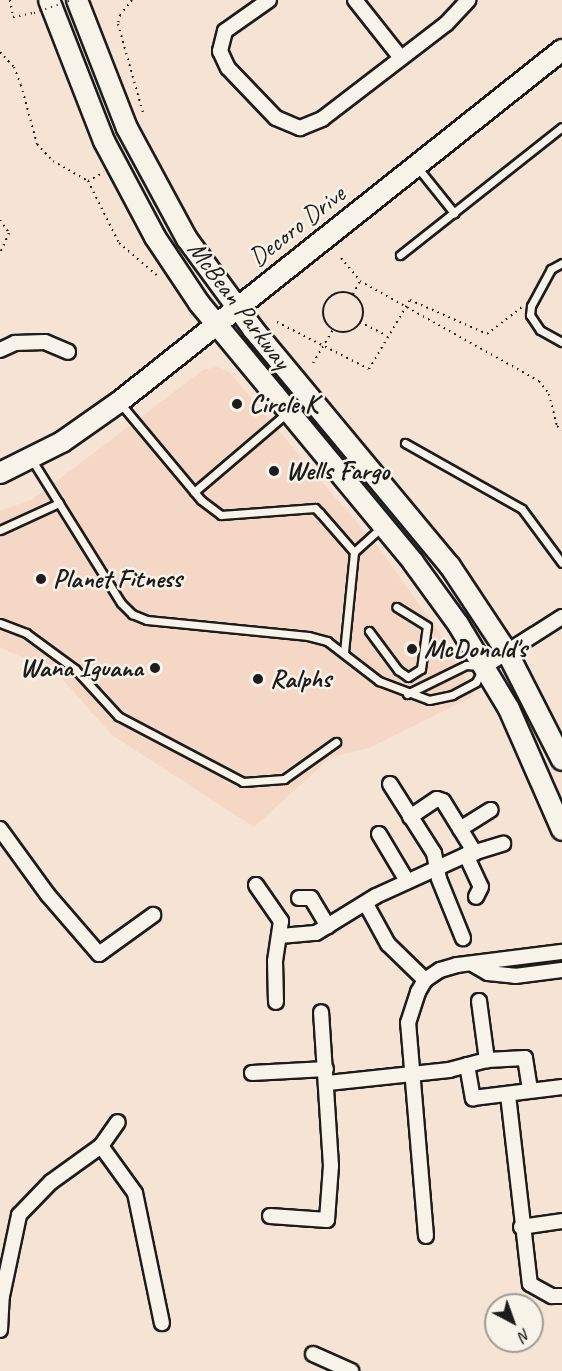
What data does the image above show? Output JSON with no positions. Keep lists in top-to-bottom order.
{
  "streets": {
    "main road": ["Decoro Drive", "McBean Parkway"]
  },
  "crossings": [
    ["Decoro Drive", "McBean Parkway"]
  ],
  "places": [
    "Circle K",
    "Wells Fargo",
    "Planet Fitness",
    "McDonald's",
    "Wana Iguana",
    "Ralphs"
  ],
  "north": "bottom right"
}
